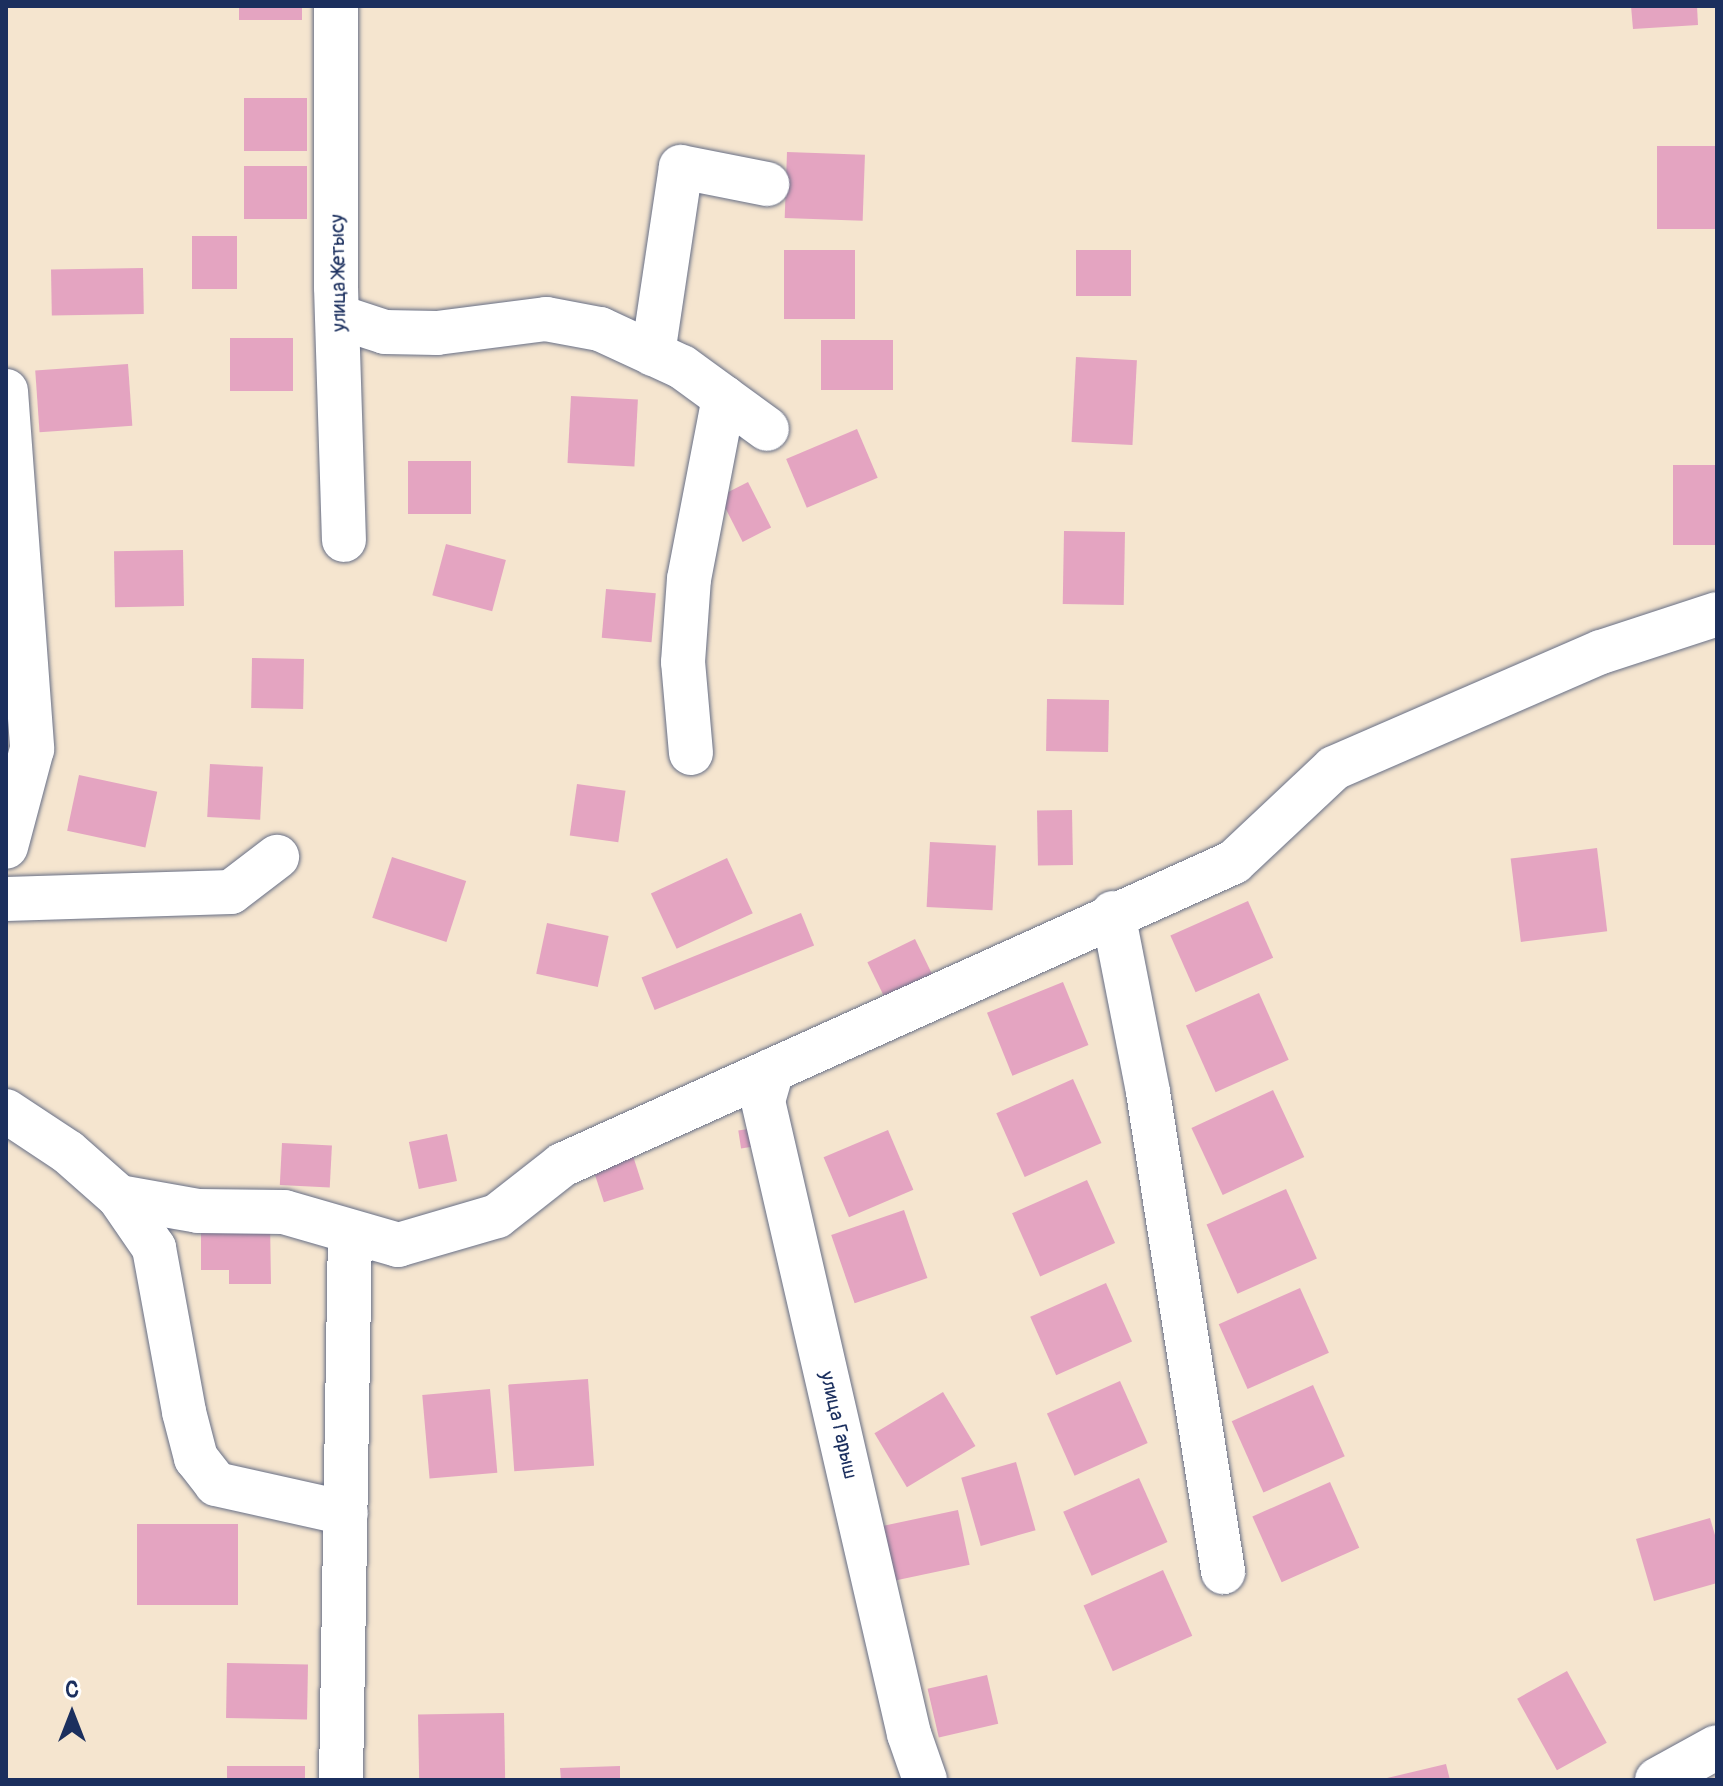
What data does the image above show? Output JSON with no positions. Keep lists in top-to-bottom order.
{
  "streets": {
    "street": ["улица Жетысу", "улица Гарыш"]
  },
  "north": "top"
}
